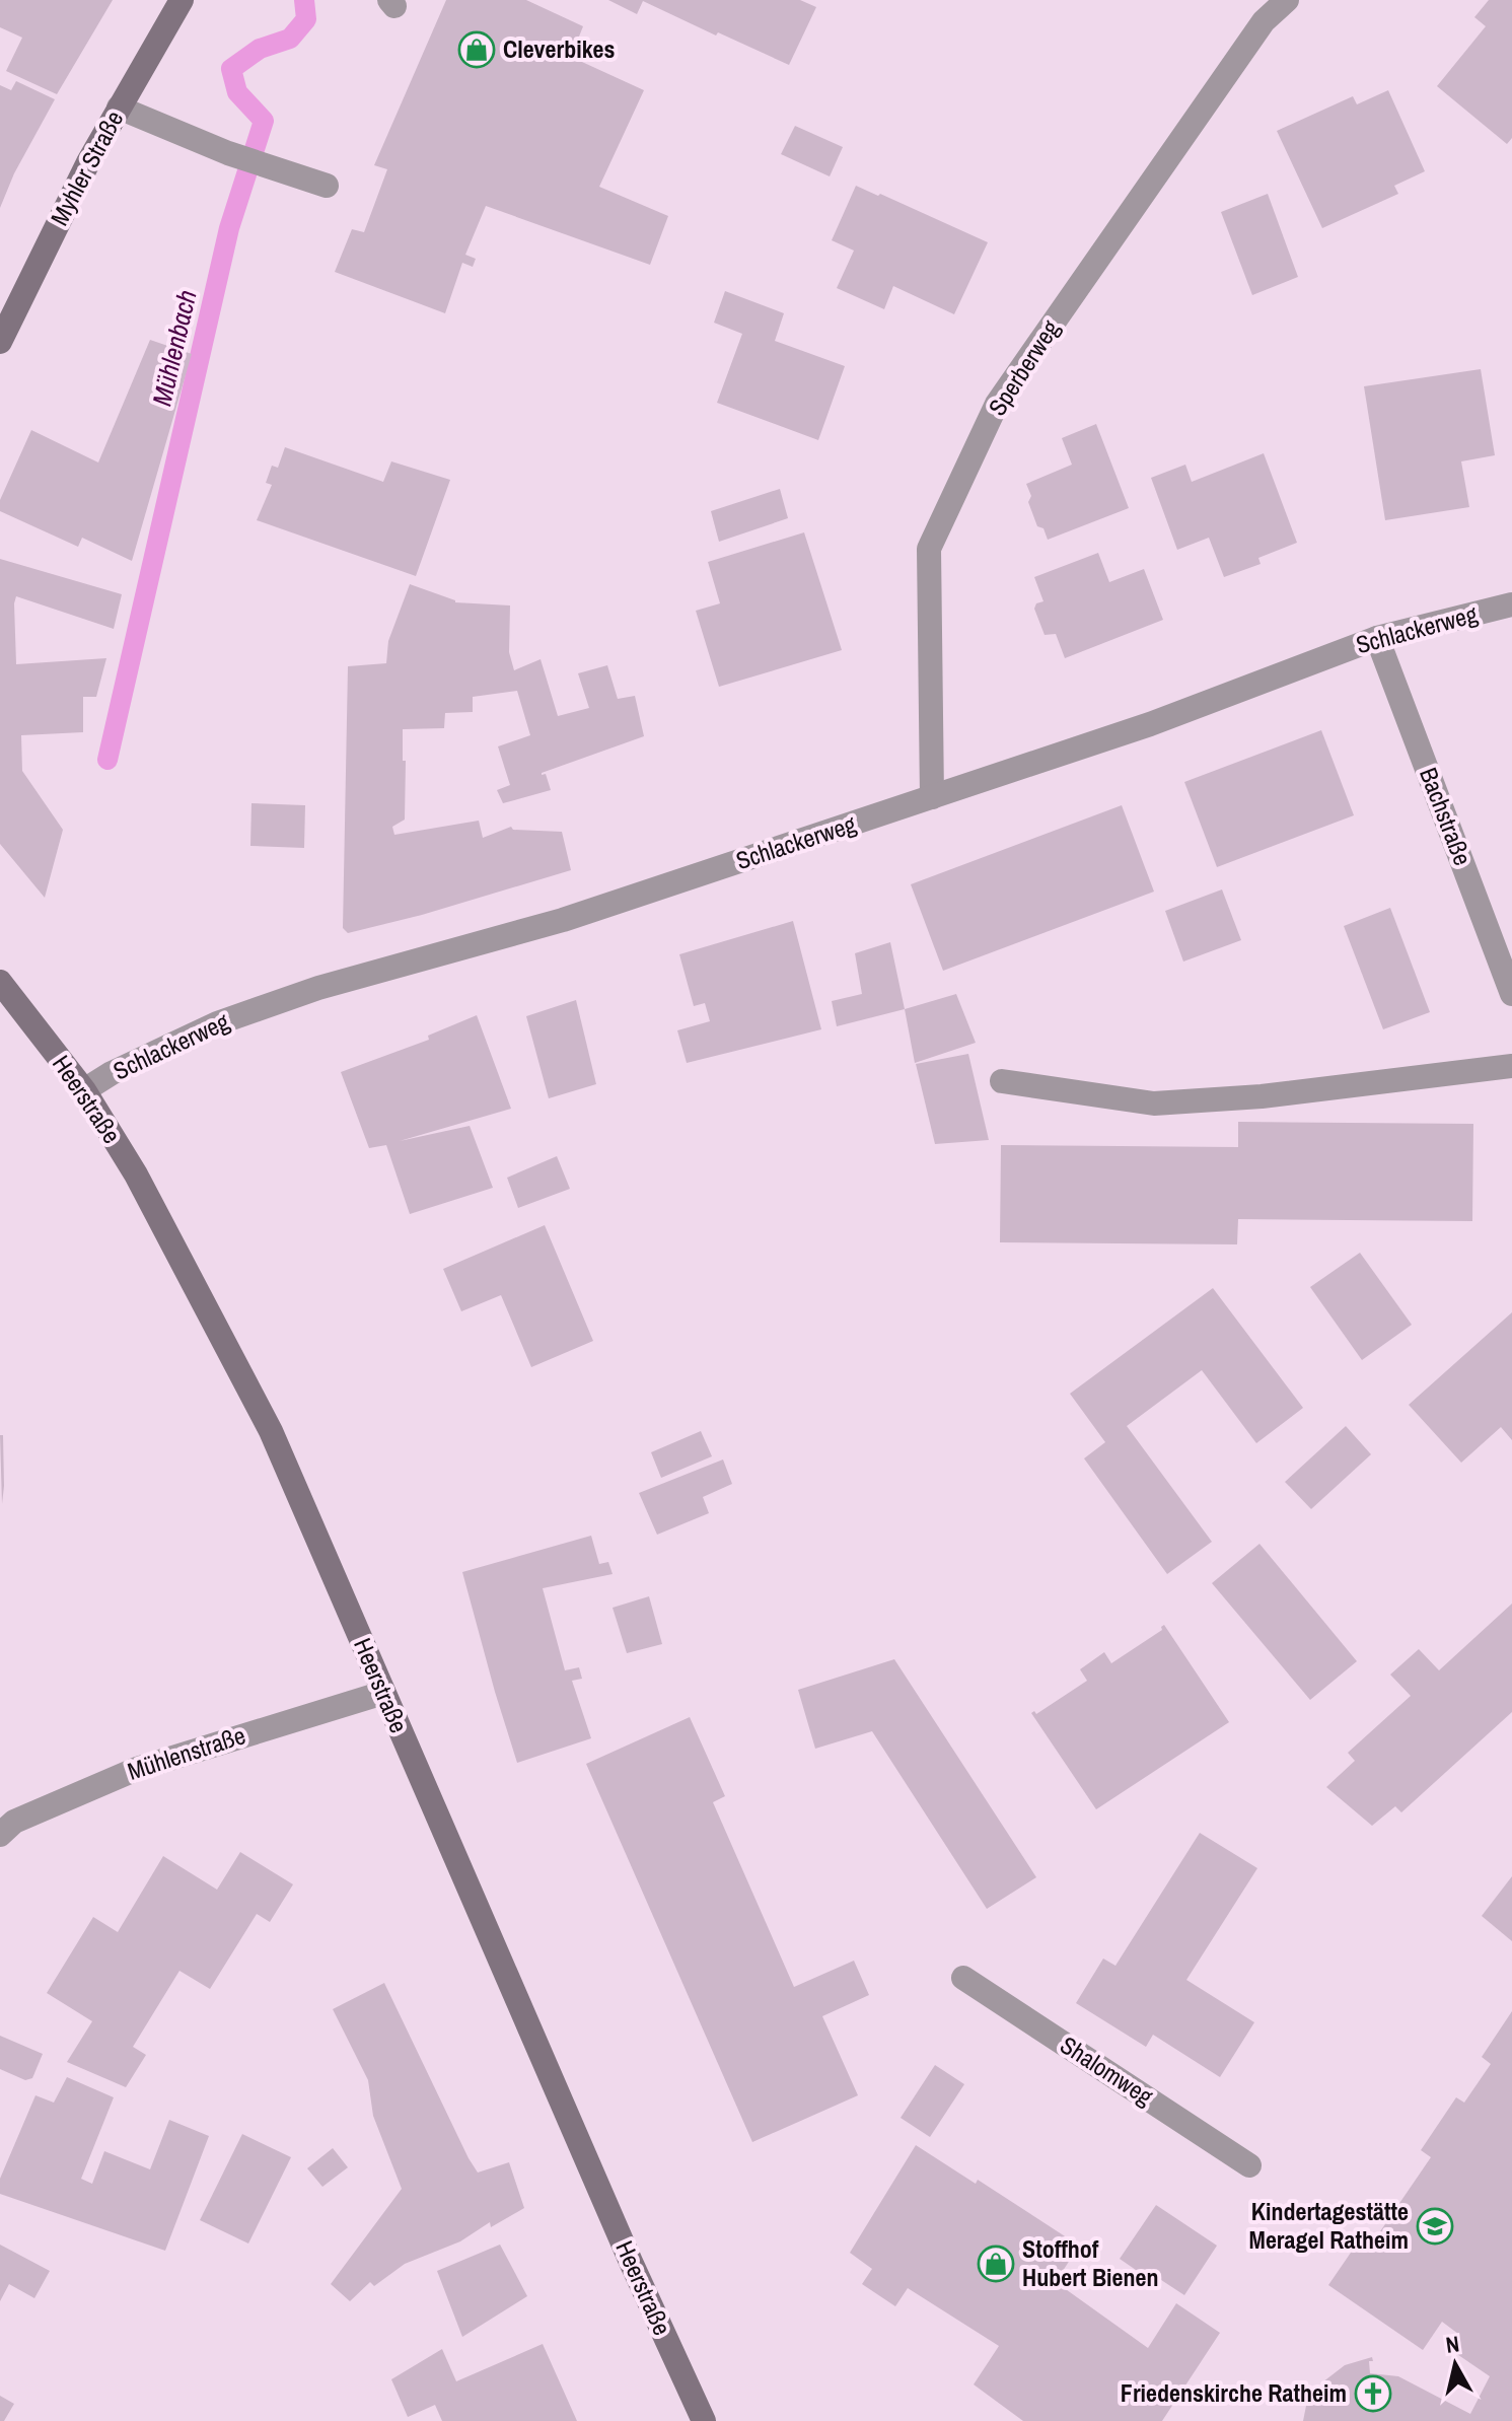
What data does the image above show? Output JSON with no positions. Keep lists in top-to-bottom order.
{
  "streets": {
    "main road": ["Myhler Straße", "Heerstraße"],
    "street": [
      "Sperberweg",
      "Schlackerweg",
      "Bachstraße",
      "Mühlenstraße",
      "Shalomweg"
    ]
  },
  "crossings": [
    ["Sperberweg", "Schlackerweg"],
    ["Schlackerweg", "Bachstraße"],
    ["Schlackerweg", "Heerstraße"],
    ["Heerstraße", "Mühlenstraße"]
  ],
  "water": ["Mühlenbach"],
  "places": {
    "shop": ["Cleverbikes", "Stoffhof Hubert Bienen"],
    "school or university": ["Kindertagestätte Meragel Ratheim"],
    "church": ["Friedenskirche Ratheim"]
  },
  "north": "top"
}
